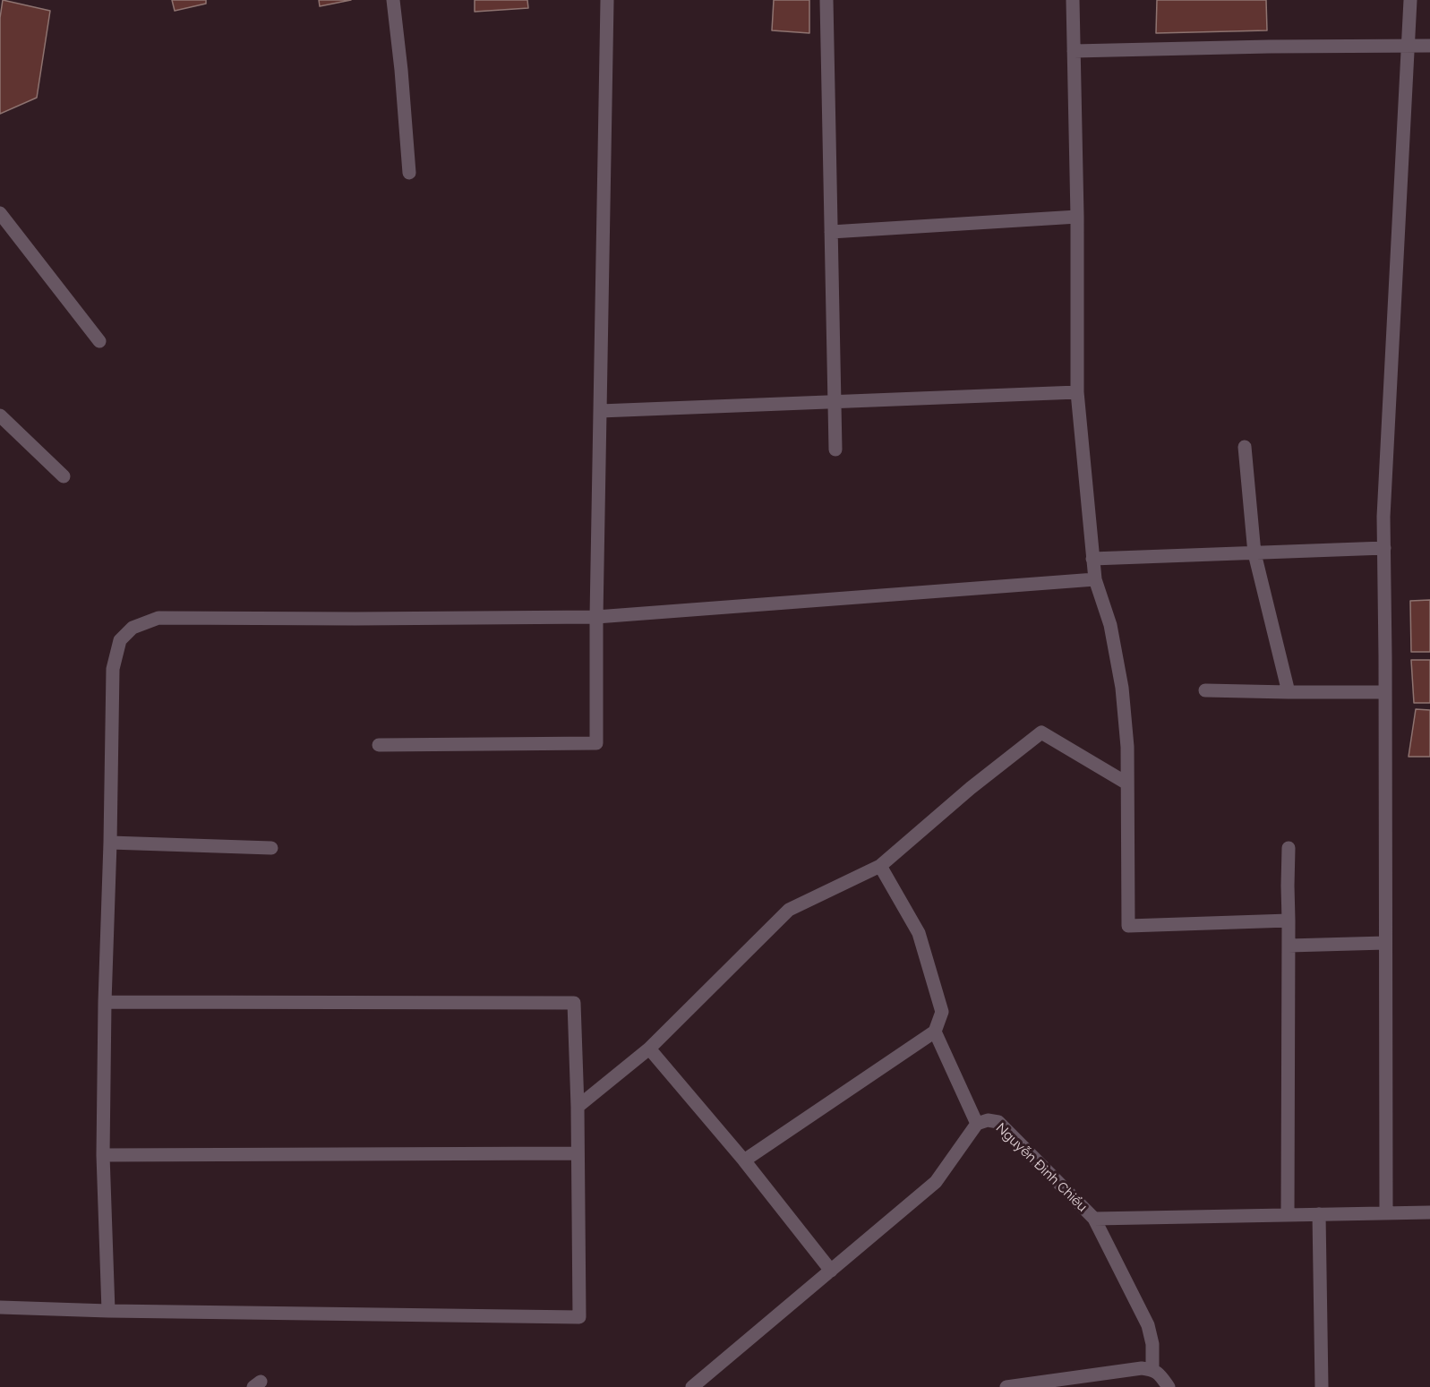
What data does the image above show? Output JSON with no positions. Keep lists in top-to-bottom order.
{
  "streets": {
    "street": ["Nguyễn Đình Chiểu"]
  }
}
